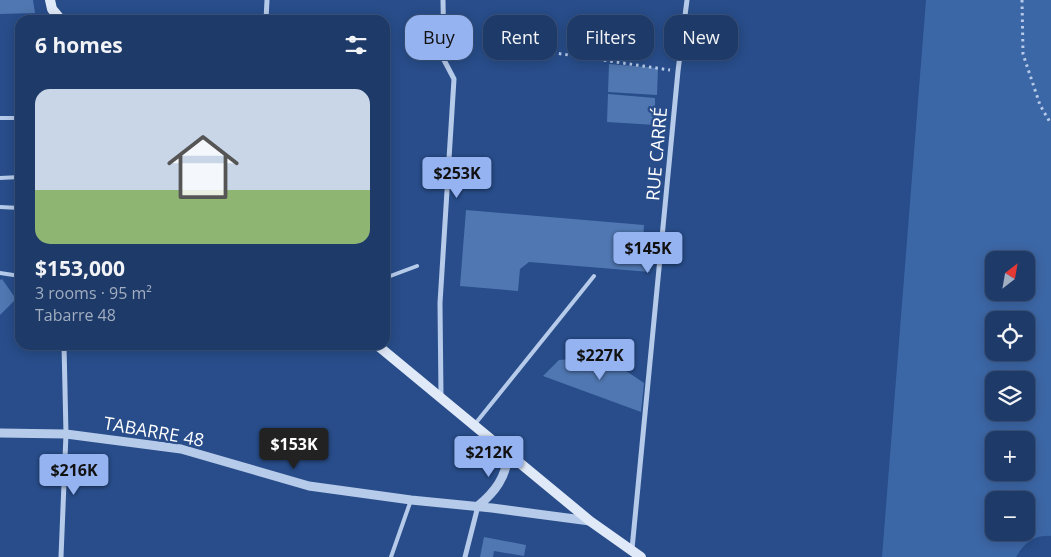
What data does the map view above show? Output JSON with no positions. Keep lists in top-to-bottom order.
{
  "streets": {
    "street": ["RUE CARRÉ", "TABARRE 48"]
  },
  "north": "top right",
  "page": {
    "chip": [
      "Buy",
      "Rent",
      "Filters",
      "New"
    ],
    "heading": "6 homes",
    "list": [
      {
        "name": "$153,000",
        "note": "3 rooms · 95 m² · Tabarre 48"
      }
    ],
    "price": [
      "$253K",
      "$145K",
      "$227K",
      "$153K",
      "$212K",
      "$216K"
    ],
    "map_buttons": ["+", "−"]
  }
}
